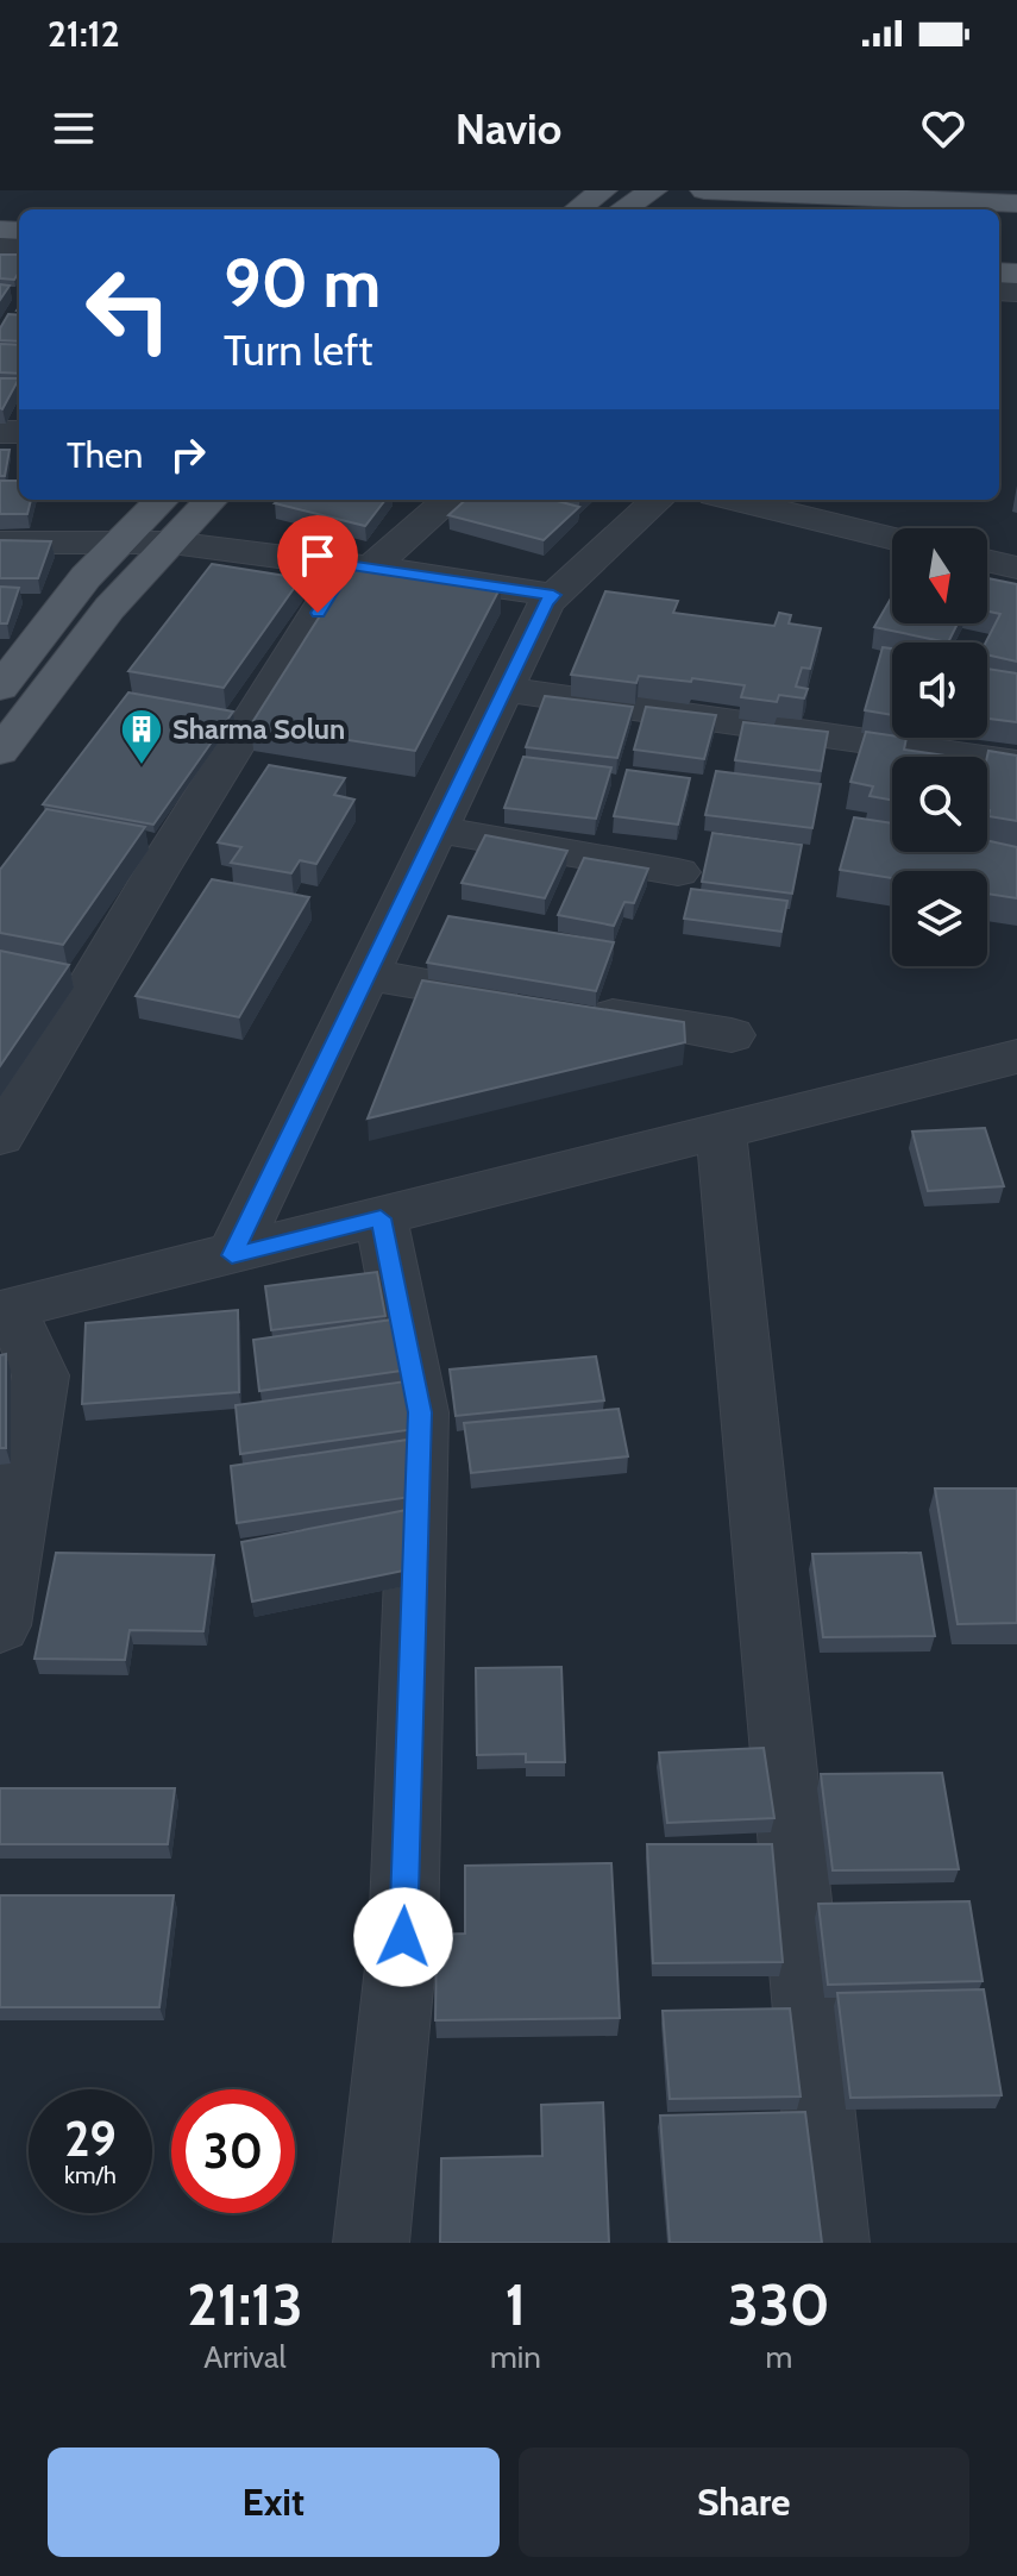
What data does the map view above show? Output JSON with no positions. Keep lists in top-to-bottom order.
{
  "places": {
    "building": ["Sharma Solun"]
  },
  "north": "bottom",
  "page": {
    "status": "21:12",
    "header": "Navio",
    "turn": ["90 m", "Turn left"],
    "then": "Then",
    "speed": "29 km/h",
    "limit": "30",
    "eta": [
      "21:13",
      "Arrival",
      "1",
      "min",
      "330",
      "m"
    ],
    "buttons": ["Exit", "Share"]
  }
}
